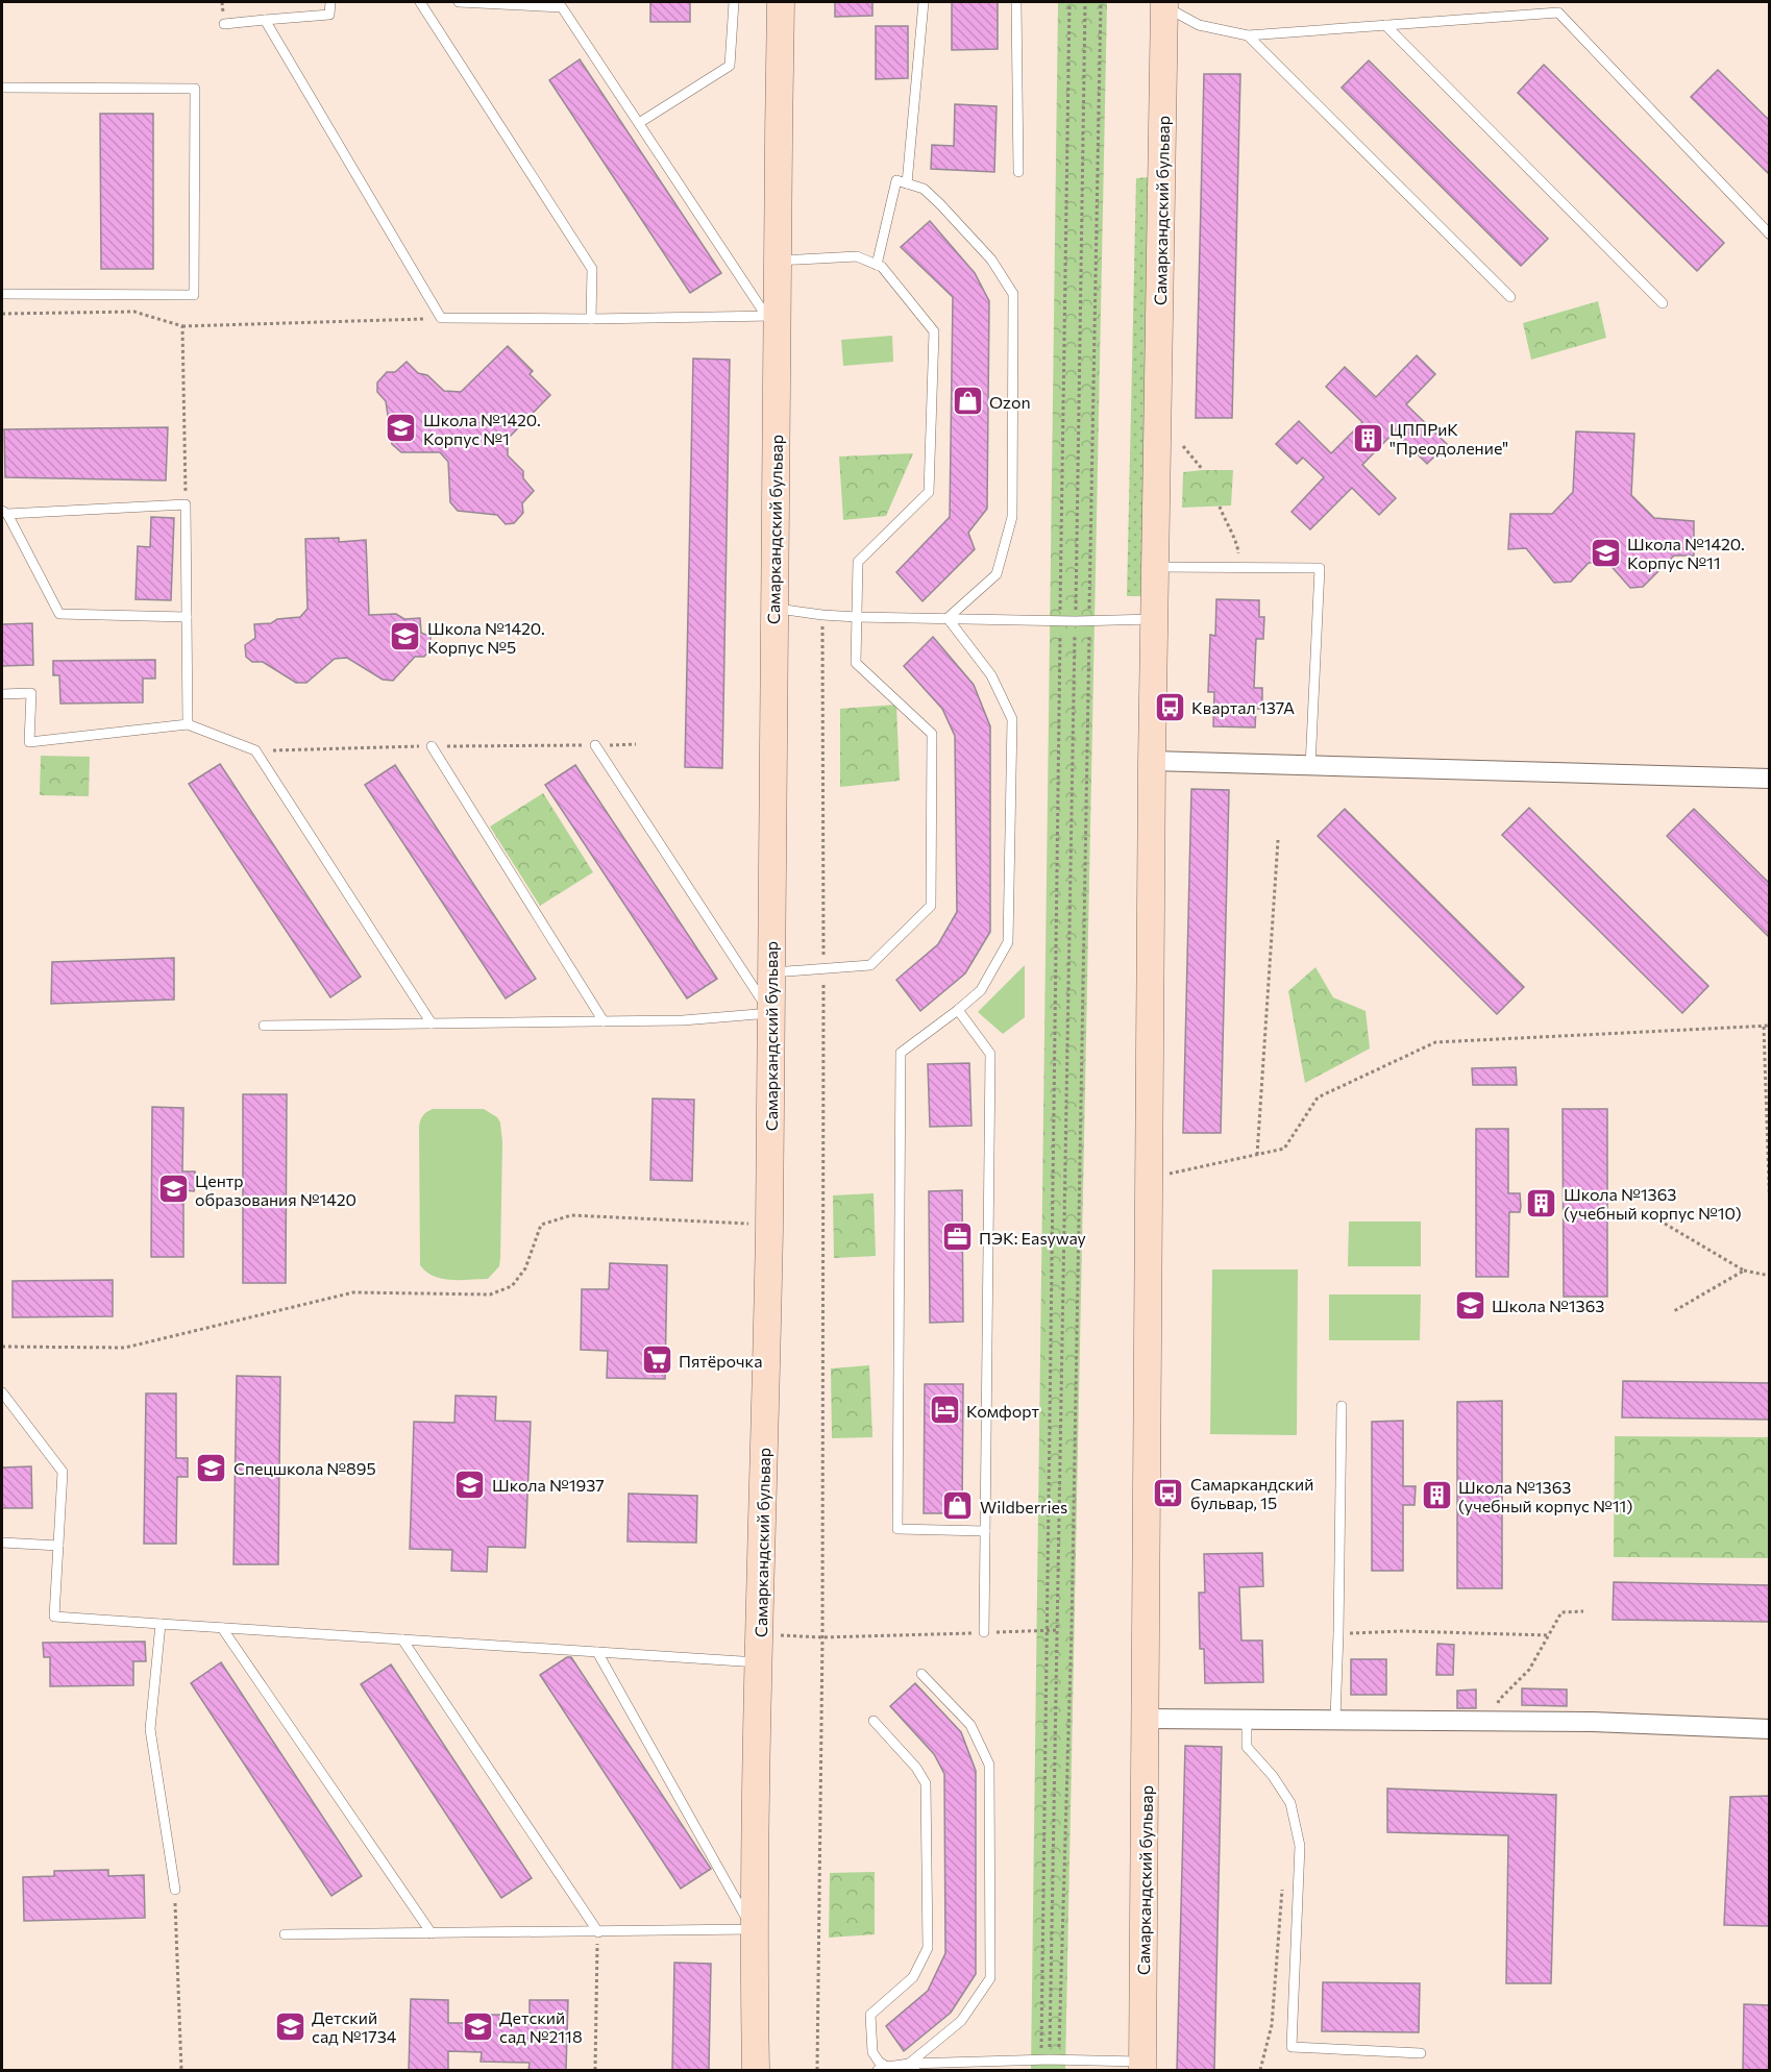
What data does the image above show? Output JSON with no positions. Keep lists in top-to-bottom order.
{
  "streets": {
    "street": ["Самаркандский бульвар"]
  },
  "places": {
    "shop": ["Ozon", "Wildberries"],
    "school or university": [
      "Школа №1420. Корпус №1",
      "Школа №1420. Корпус №11",
      "Школа №1420. Корпус №5",
      "Центр образования №1420",
      "Школа №1363",
      "Спецшкола №895",
      "Школа №1937",
      "Детский сад №1734",
      "Детский сад №2118"
    ],
    "building": ["ЦППРиК \"Преодоление\"", "Школа №1363 (учебный корпус №10)", "Школа №1363 (учебный корпус №11)"],
    "bus stop": ["Квартал 137А", "Самаркандский бульвар, 15"],
    "office": ["ПЭК: Easyway"],
    "supermarket": ["Пятёрочка"],
    "hotel": ["Комфорт"]
  }
}
